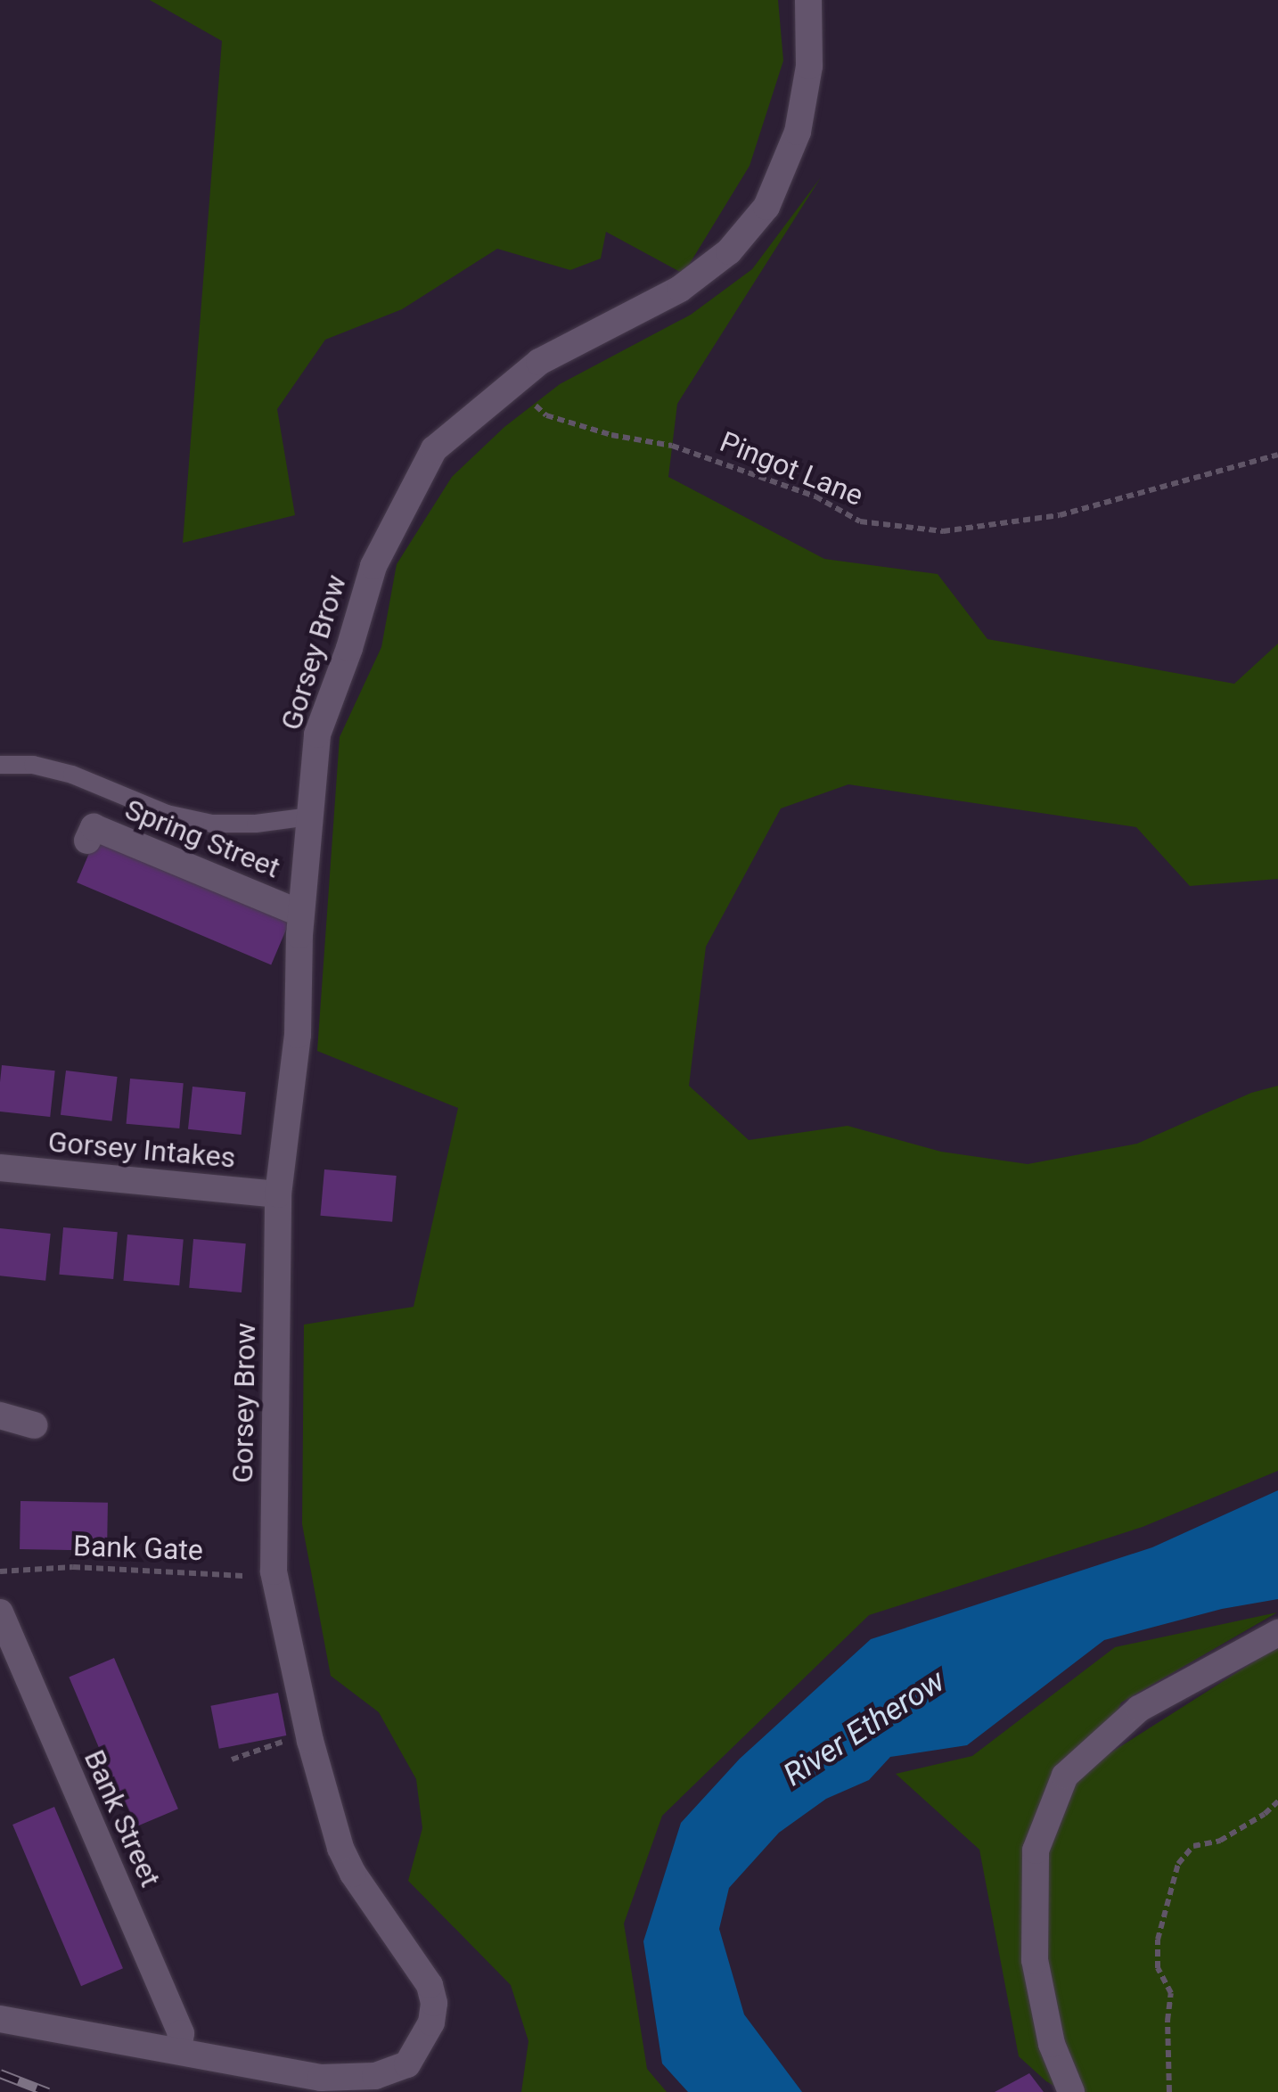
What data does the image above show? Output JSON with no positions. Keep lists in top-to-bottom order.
{
  "streets": {
    "street": [
      "Gorsey Brow",
      "Spring Street",
      "Gorsey Intakes",
      "Bank Street"
    ],
    "path": ["Pingot Lane", "Bank Gate"]
  },
  "crossings": [
    ["Pingot Lane", "Gorsey Brow"],
    ["Gorsey Brow", "Spring Street"],
    ["Gorsey Brow", "Gorsey Intakes"],
    ["Gorsey Brow", "Bank Gate"],
    ["Gorsey Brow", "Bank Street"]
  ],
  "water": ["River Etherow"]
}
